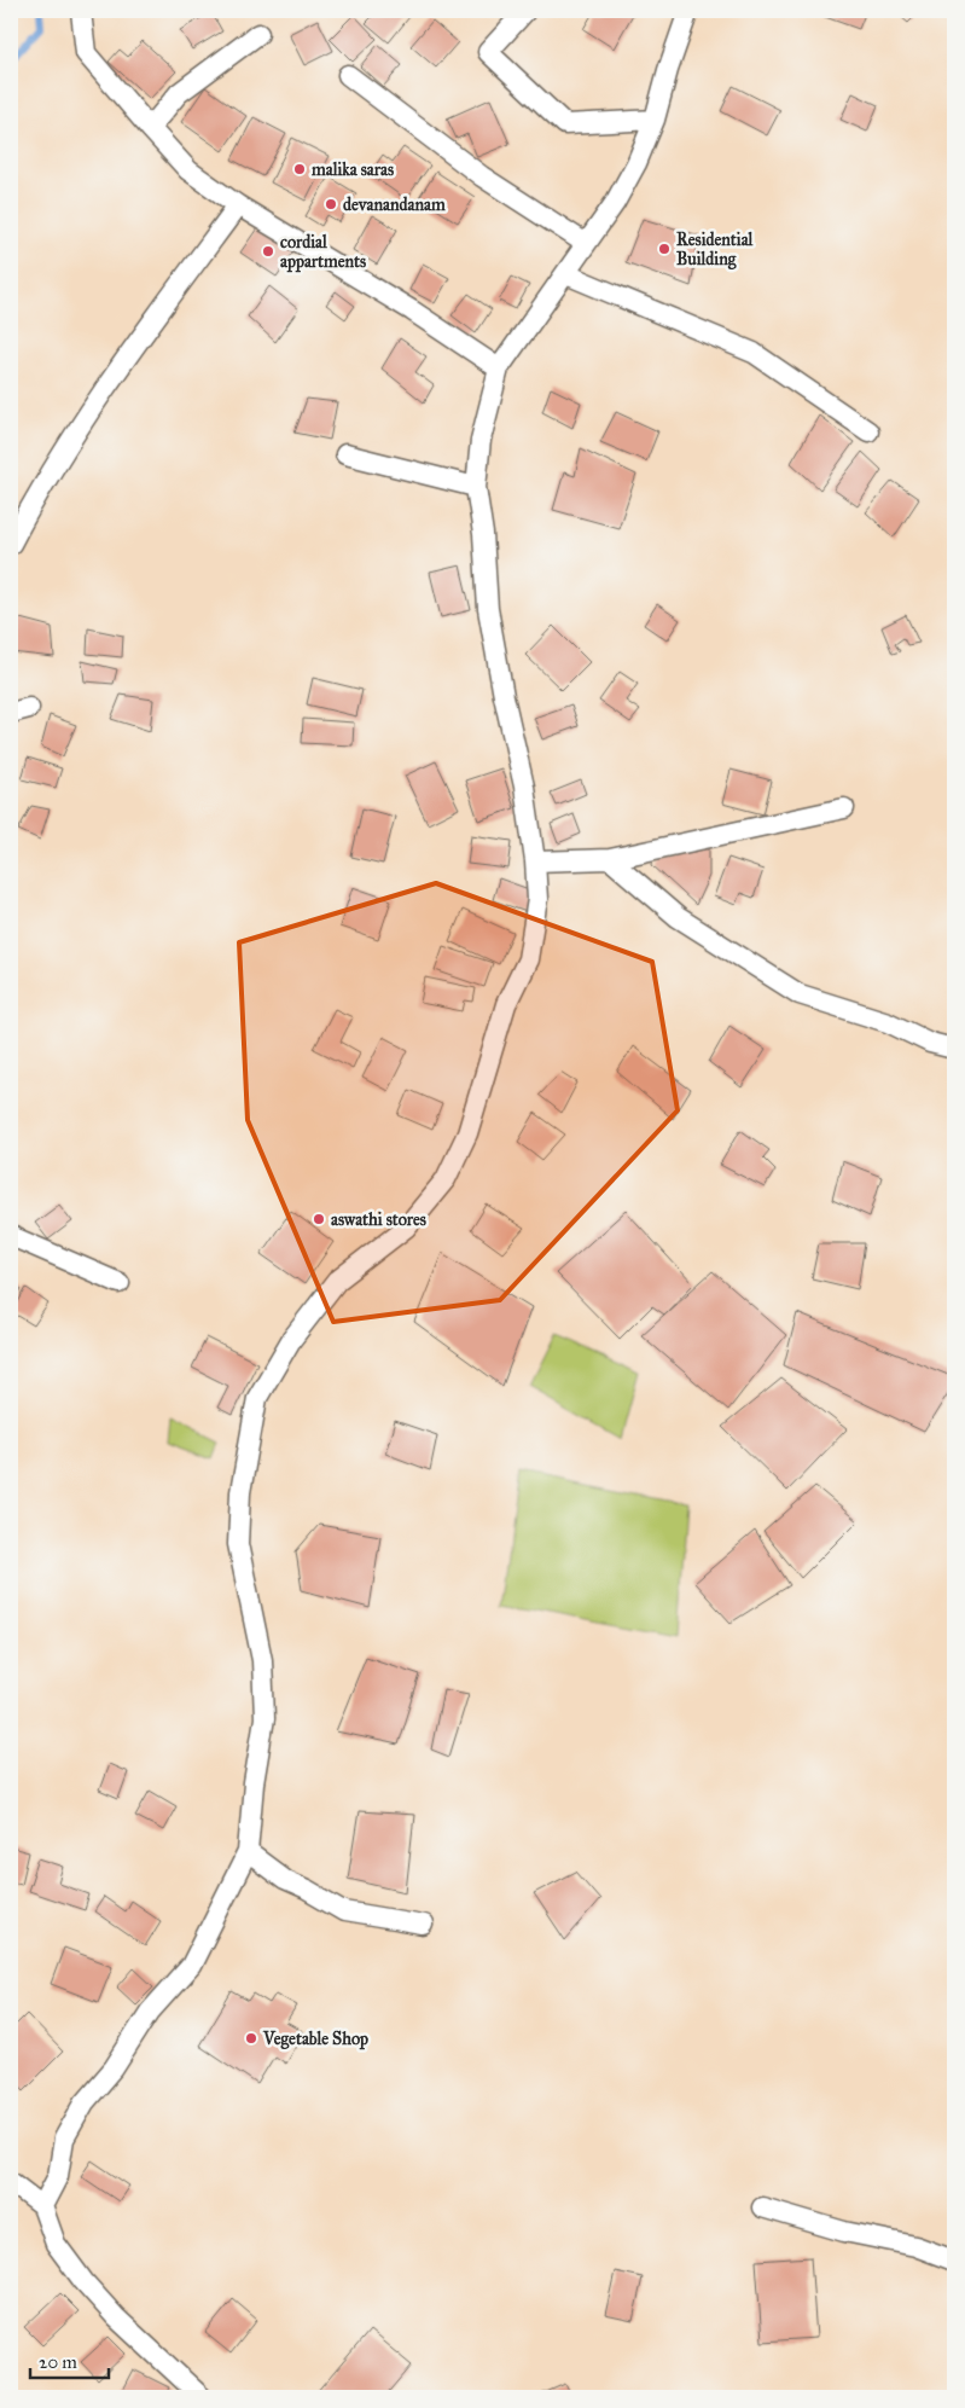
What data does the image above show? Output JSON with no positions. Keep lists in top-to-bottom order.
{
  "places": [
    "malika saras",
    "devanandanam",
    "Residential Building",
    "cordial appartments",
    "aswathi stores",
    "Vegetable Shop"
  ],
  "scale_bar": "20 m"
}
